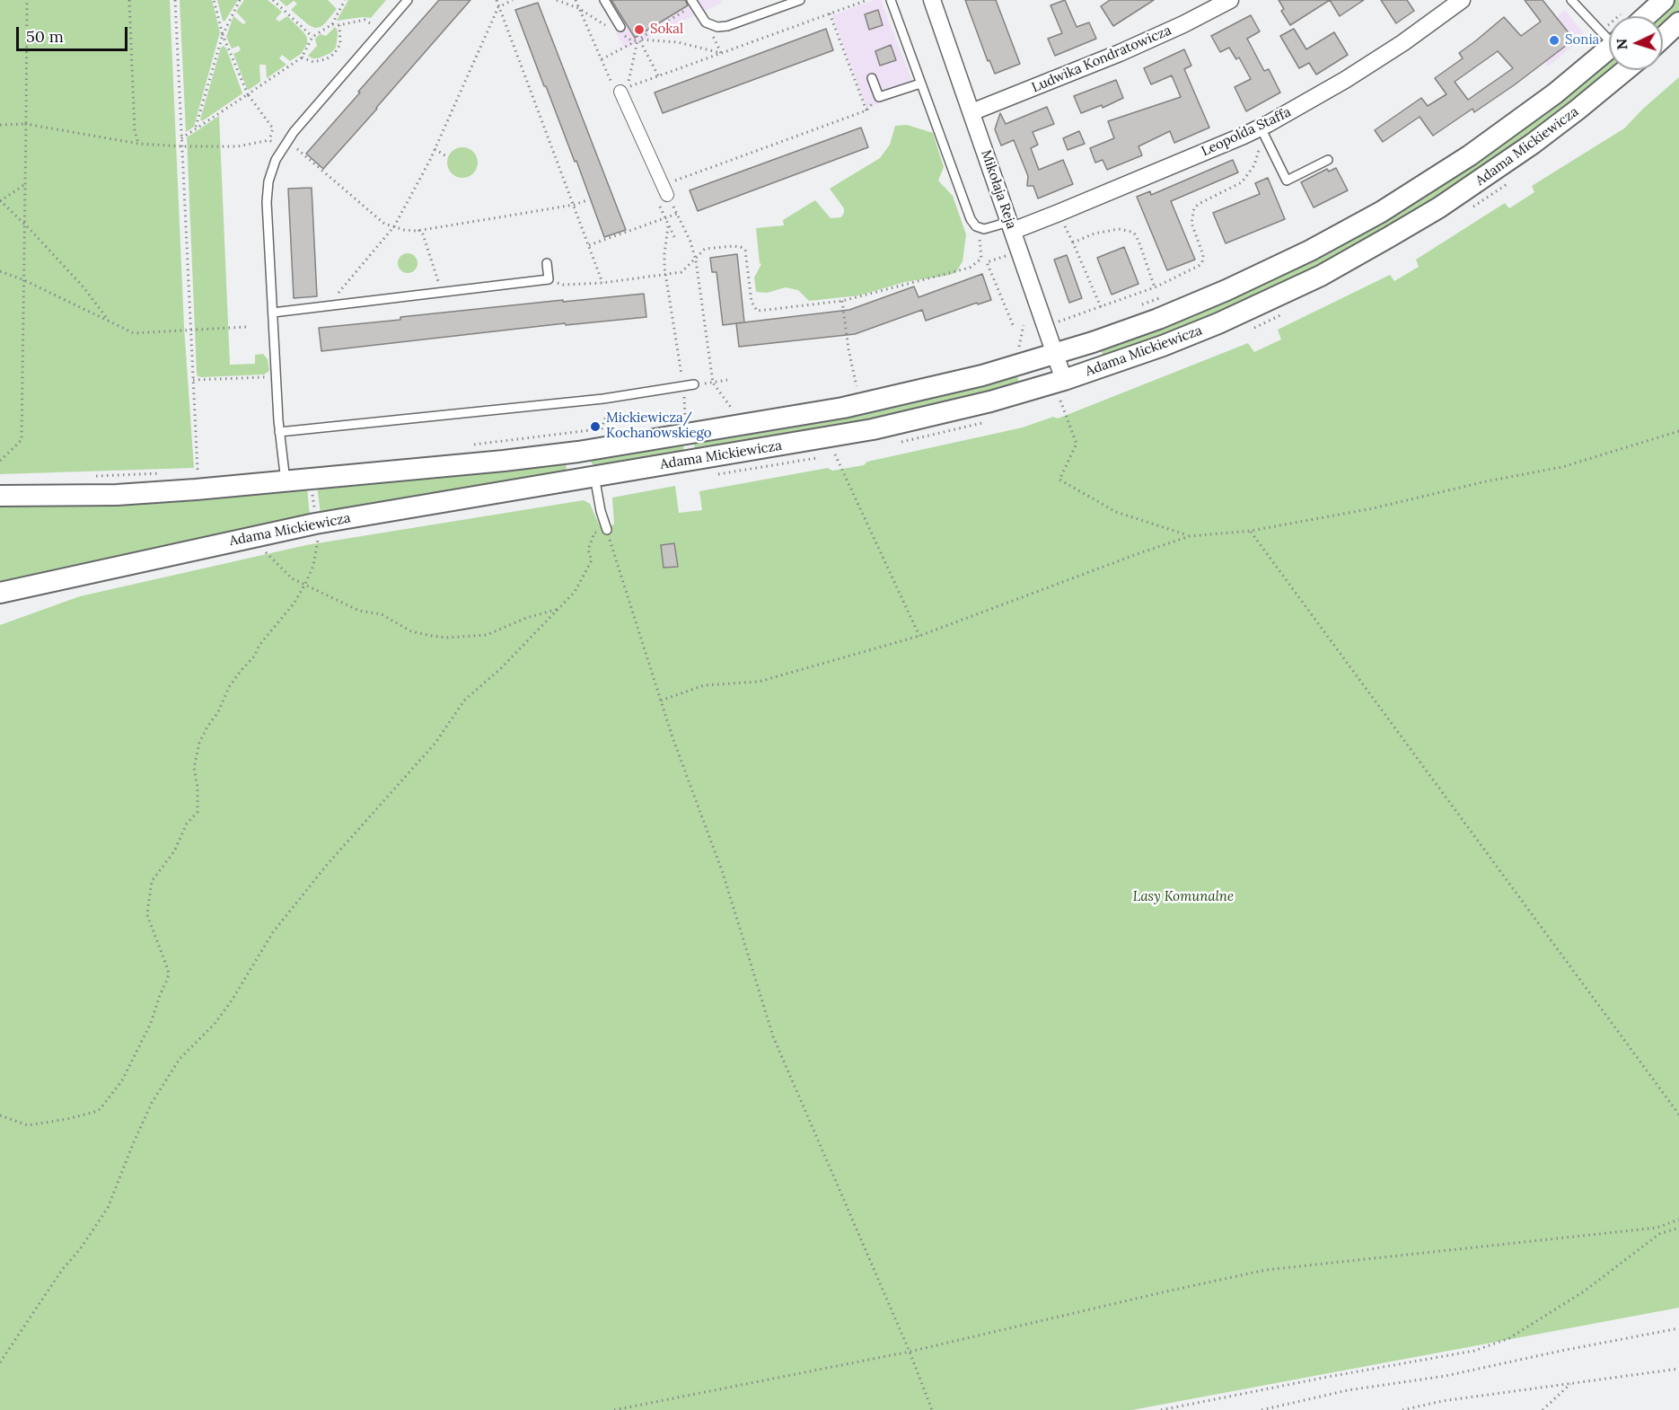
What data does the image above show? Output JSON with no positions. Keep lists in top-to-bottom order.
{
  "streets": {
    "street": [
      "Ludwika Kondratowicza",
      "Leopolda Staffa",
      "Adama Mickiewicza",
      "Mikołaja Reja"
    ]
  },
  "crossings": [
    ["Ludwika Kondratowicza", "Mikołaja Reja"],
    ["Leopolda Staffa", "Mikołaja Reja"],
    ["Adama Mickiewicza", "Mikołaja Reja"]
  ],
  "parks": ["Lasy Komunalne"],
  "places": ["Sokal", "Sonia", "Mickiewicza/ Kochanowskiego"],
  "scale_bar": "50 m",
  "north": "left"
}
